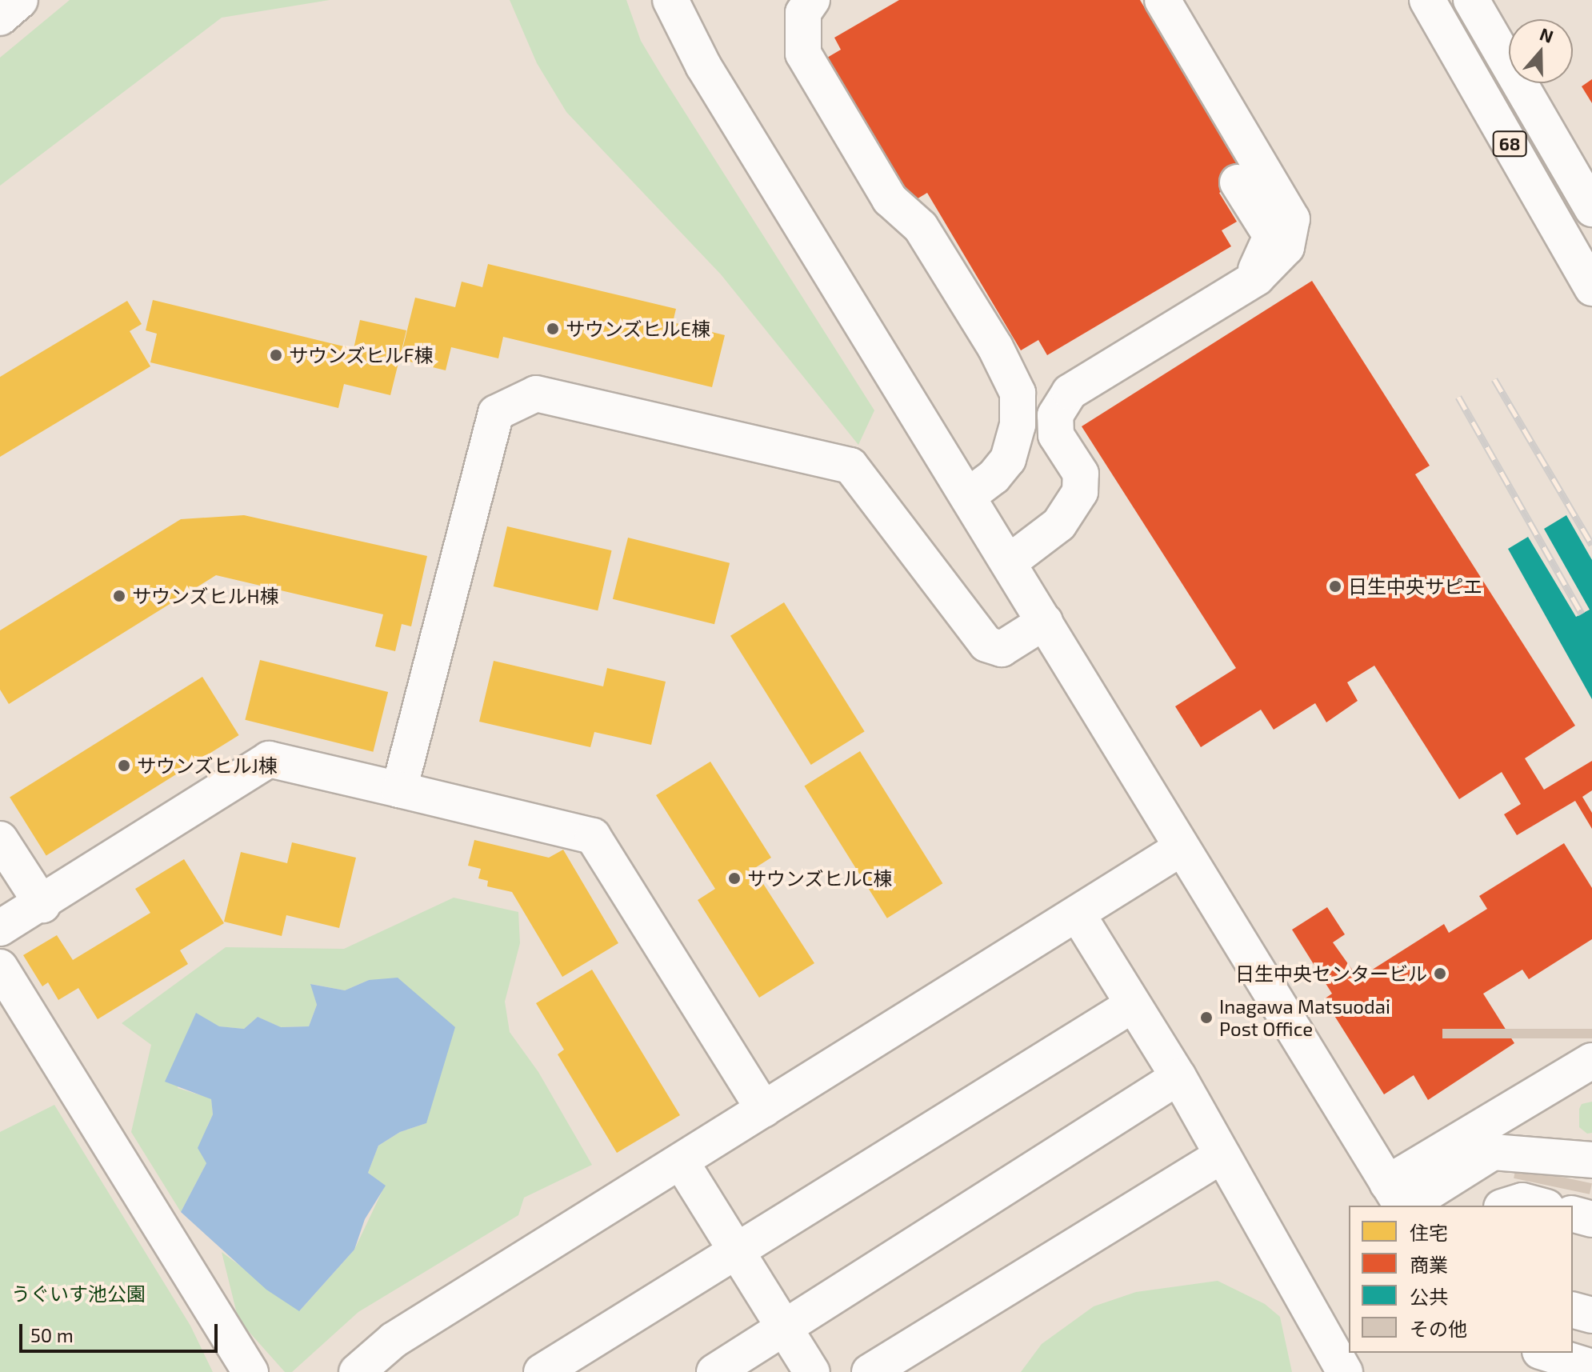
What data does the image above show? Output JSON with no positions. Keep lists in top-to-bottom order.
{
  "streets": {
    "street": ["68"]
  },
  "parks": ["うぐいす池公園"],
  "places": [
    "サウンズヒルE棟",
    "サウンズヒルF棟",
    "日生中央サピエ",
    "サウンズヒルH棟",
    "サウンズヒルJ棟",
    "サウンズヒルC棟",
    "日生中央センタービル",
    "Inagawa Matsuodai Post Office"
  ],
  "legend": [
    "住宅",
    "商業",
    "公共",
    "その他"
  ],
  "scale_bar": "50 m",
  "north": "top"
}
